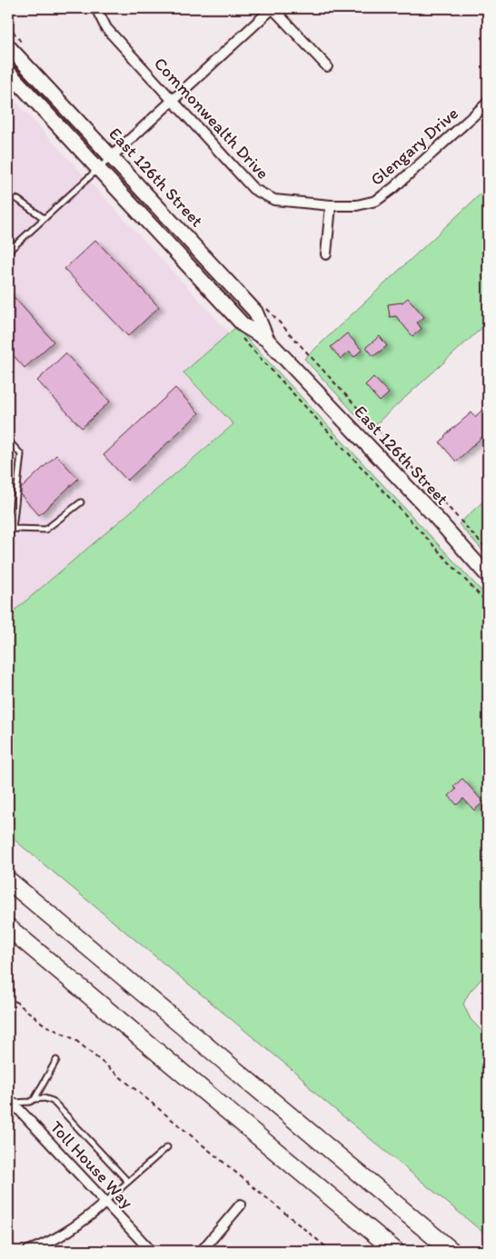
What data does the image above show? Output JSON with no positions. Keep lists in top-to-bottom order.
{
  "streets": {
    "main road": ["East 126th Street"],
    "street": ["Commonwealth Drive", "Glengary Drive", "Toll House Way"]
  },
  "crossings": [
    ["Commonwealth Drive", "Glengary Drive"]
  ]
}
